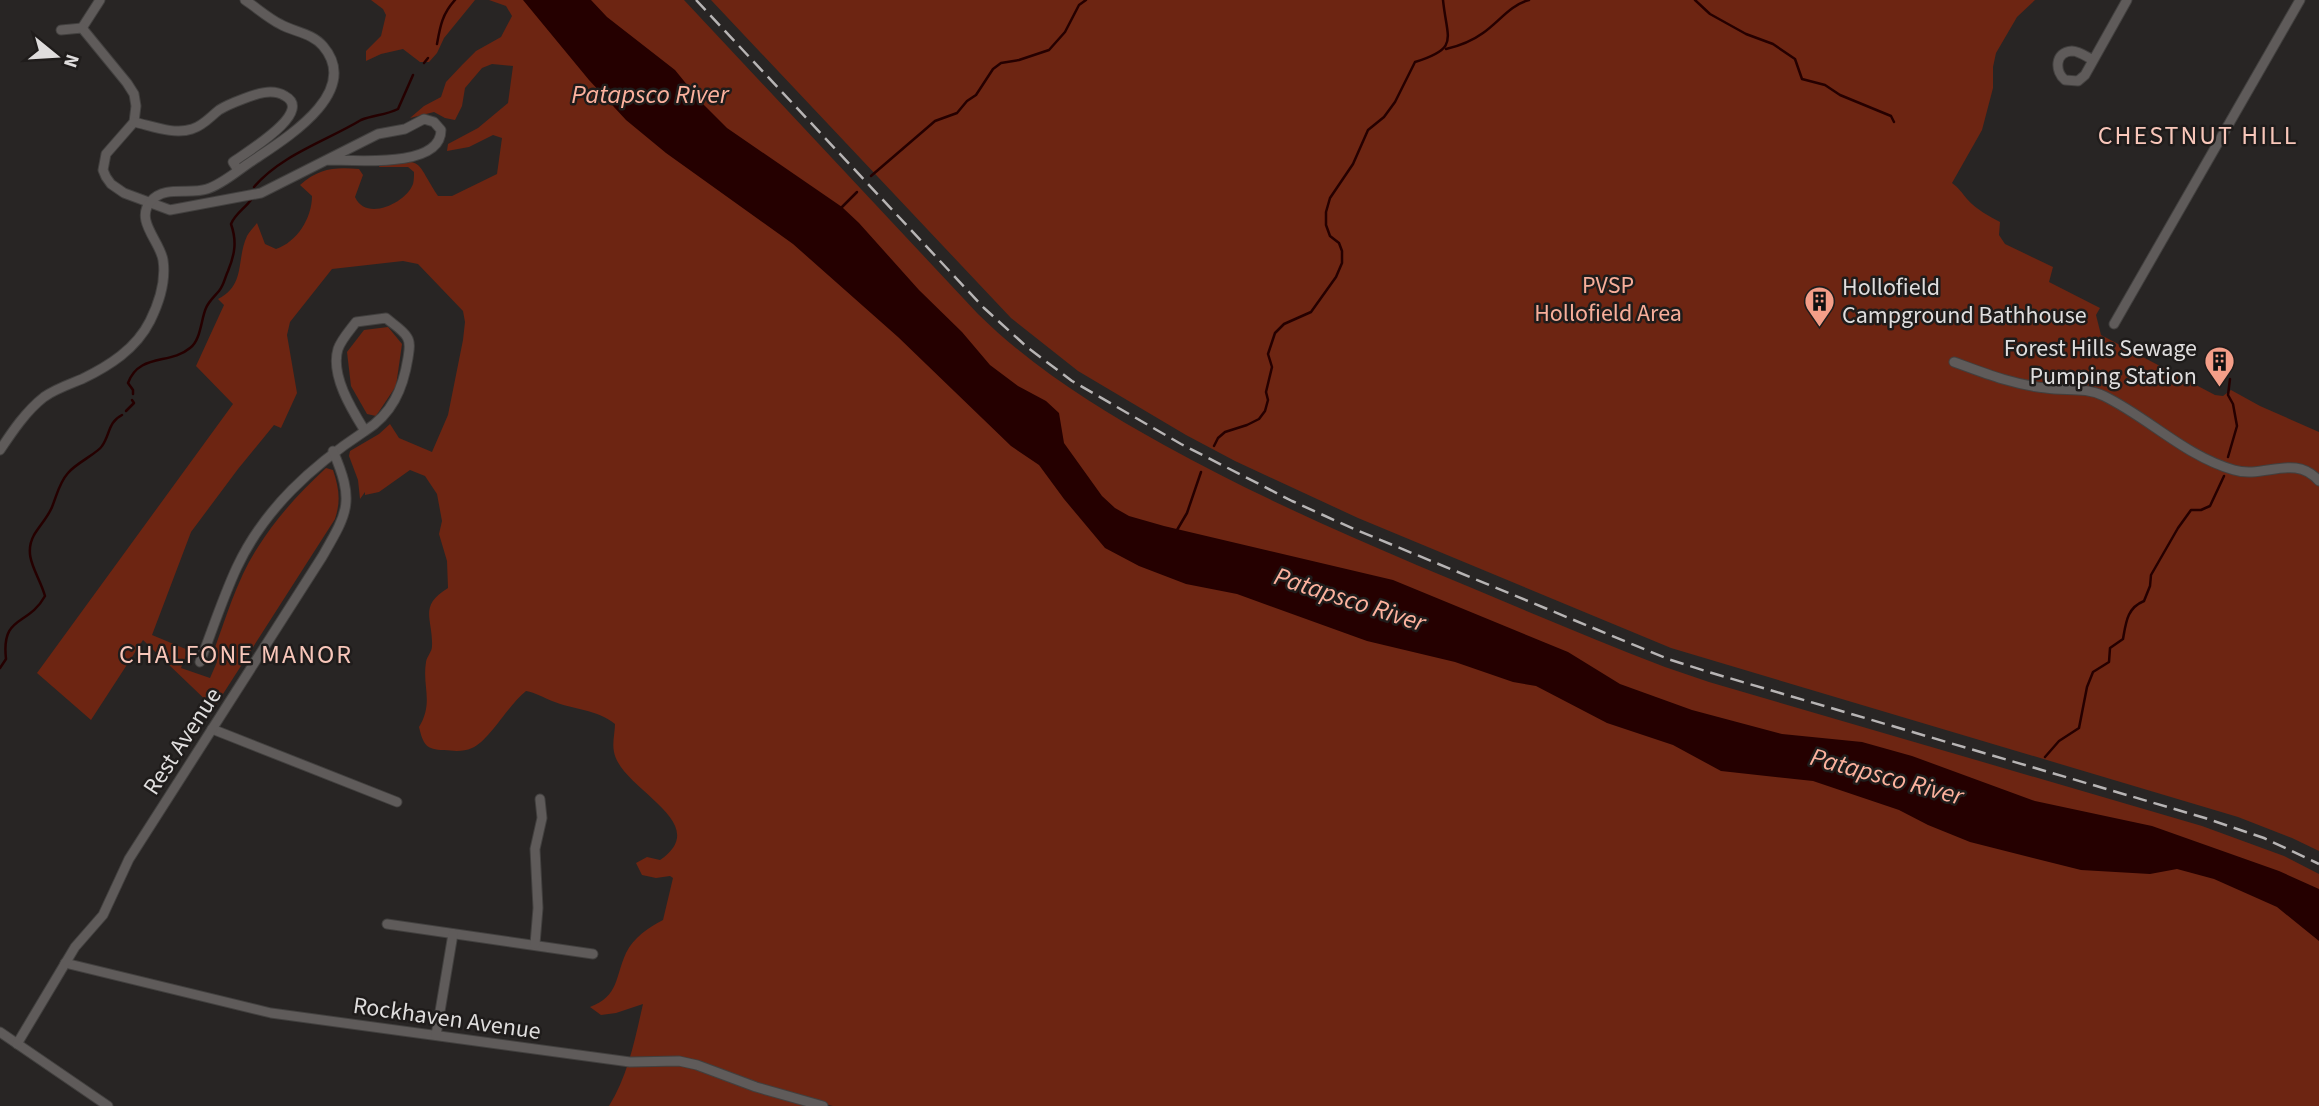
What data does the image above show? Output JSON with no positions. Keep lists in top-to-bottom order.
{
  "streets": {
    "street": ["Rest Avenue", "Rockhaven Avenue"]
  },
  "crossings": [
    ["Rest Avenue", "Rockhaven Avenue"]
  ],
  "districts": ["CHESTNUT HILL", "CHALFONE MANOR"],
  "water": ["Patapsco River"],
  "parks": ["PVSP Hollofield Area"],
  "places": {
    "building": ["Hollofield Campground Bathhouse", "Forest Hills Sewage Pumping Station"]
  },
  "north": "right"
}
